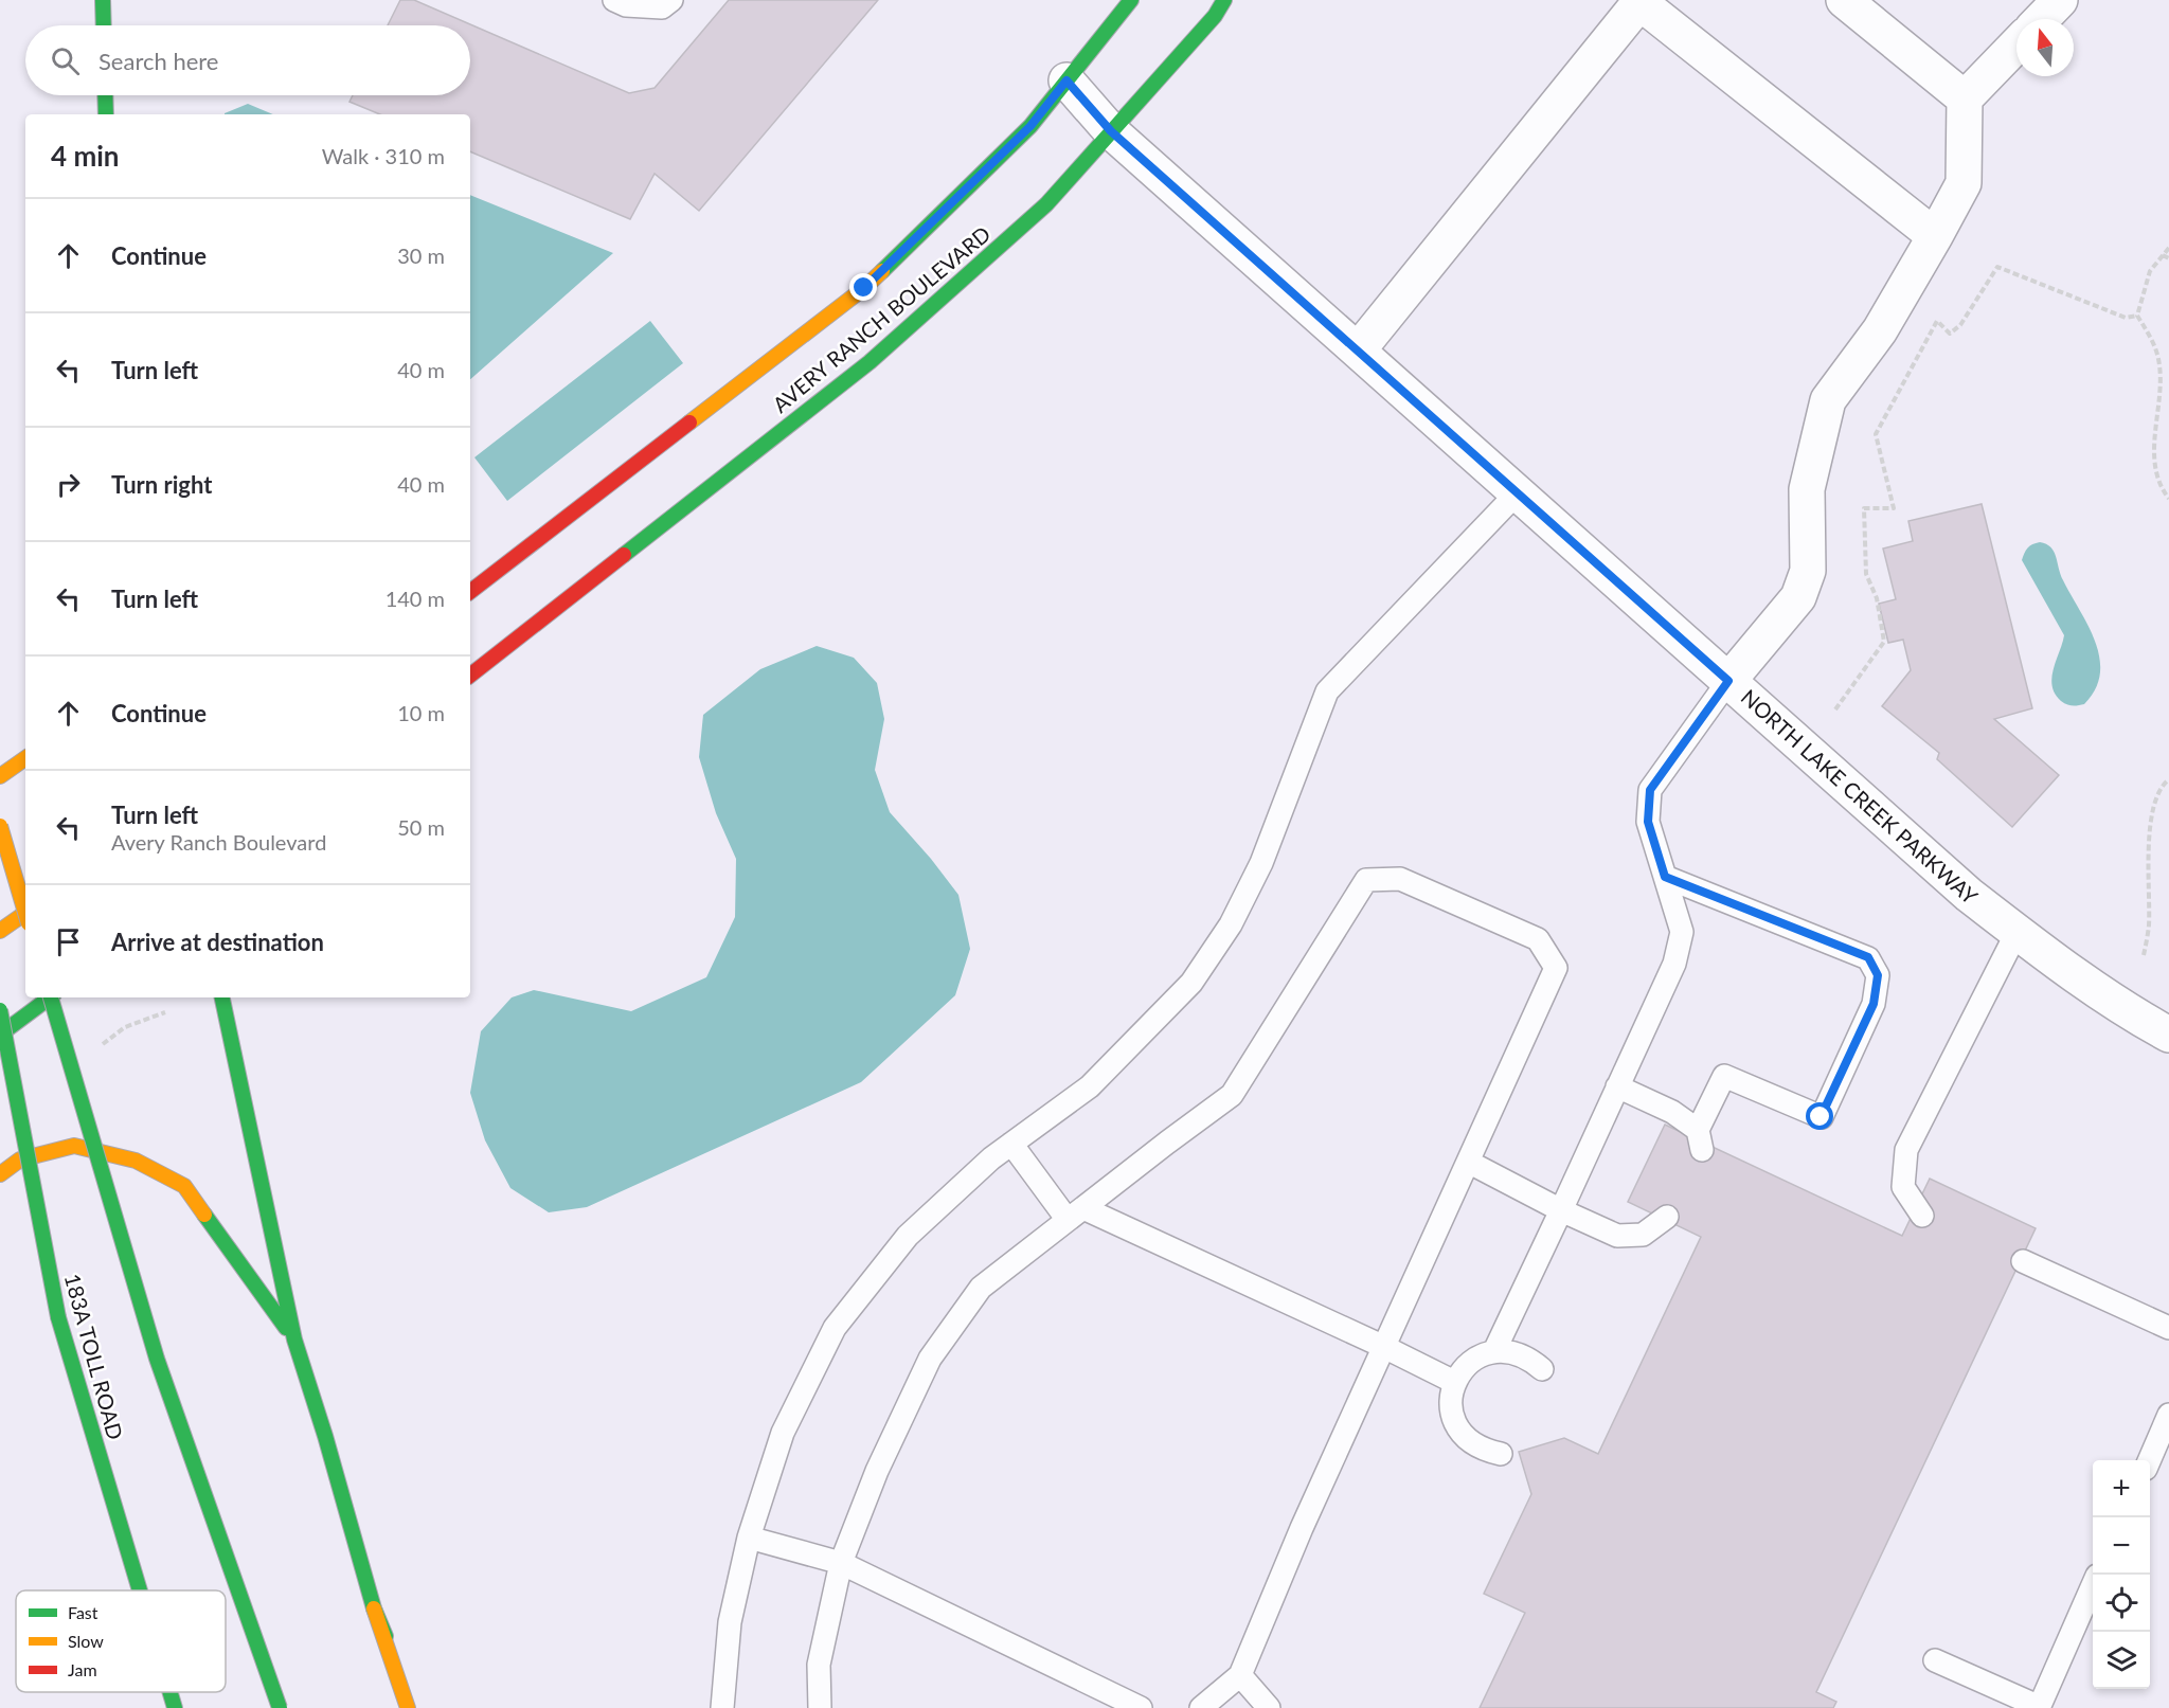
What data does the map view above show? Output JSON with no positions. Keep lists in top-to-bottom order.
{
  "streets": {
    "main road": ["AVERY RANCH BOULEVARD", "183A TOLL ROAD"],
    "street": ["NORTH LAKE CREEK PARKWAY"]
  },
  "crossings": [
    ["AVERY RANCH BOULEVARD", "NORTH LAKE CREEK PARKWAY"]
  ],
  "legend": ["Fast", "Slow", "Jam"],
  "north": "top",
  "page": {
    "search": "Search here",
    "heading": ["4 min", "Walk · 310 m"],
    "list": [
      ["Continue", "30 m"],
      ["Turn left", "40 m"],
      ["Turn right", "40 m"],
      ["Turn left", "140 m"],
      ["Continue", "10 m"],
      ["Turn left", "Avery Ranch Boulevard", "50 m"],
      "Arrive at destination"
    ],
    "map_buttons": ["+", "−"]
  }
}
